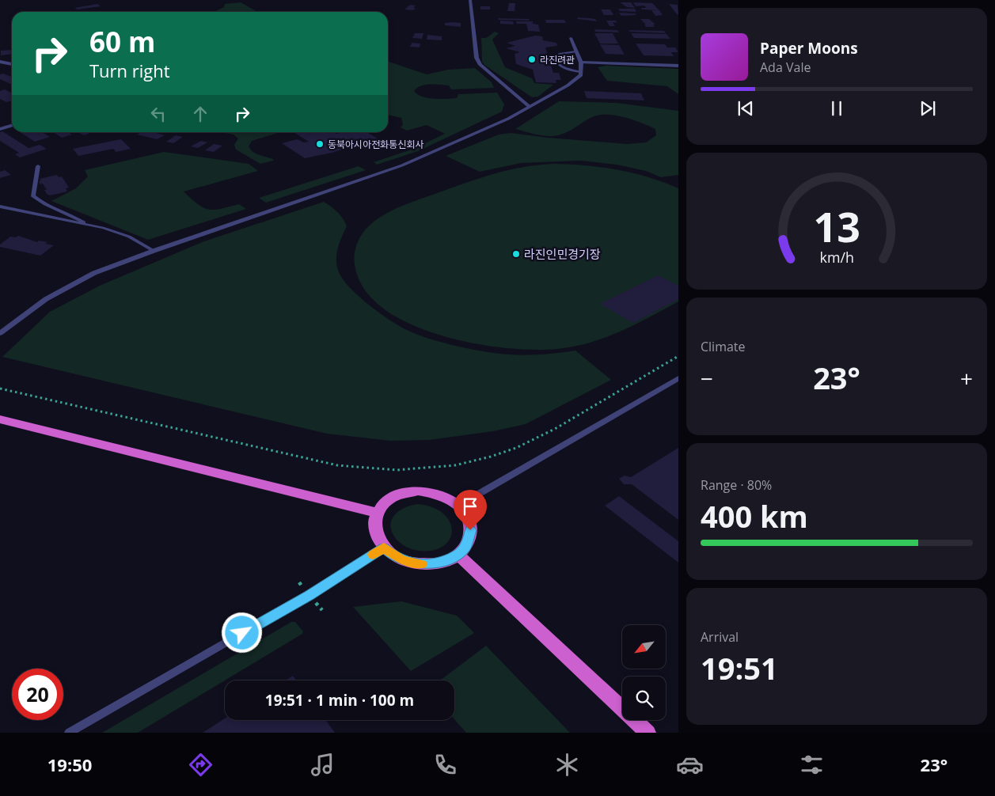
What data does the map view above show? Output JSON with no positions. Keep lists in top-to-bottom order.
{
  "places": ["라진려관", "동북아시아전화통신회사", "라진인민경기장"],
  "north": "bottom left",
  "page": {
    "turn": ["60 m", "Turn right"],
    "song": ["Paper Moons", "Ada Vale"],
    "tile": [
      "Climate",
      ["Range · 80%", "400 km"],
      ["Arrival", "19:51"]
    ],
    "heat": ["−", "23°", "+"],
    "limit": "20",
    "trip": "19:51 · 1 min · 100 m",
    "tabs": ["19:50", "23°"],
    "gauge": ["13", "km/h"]
  }
}
